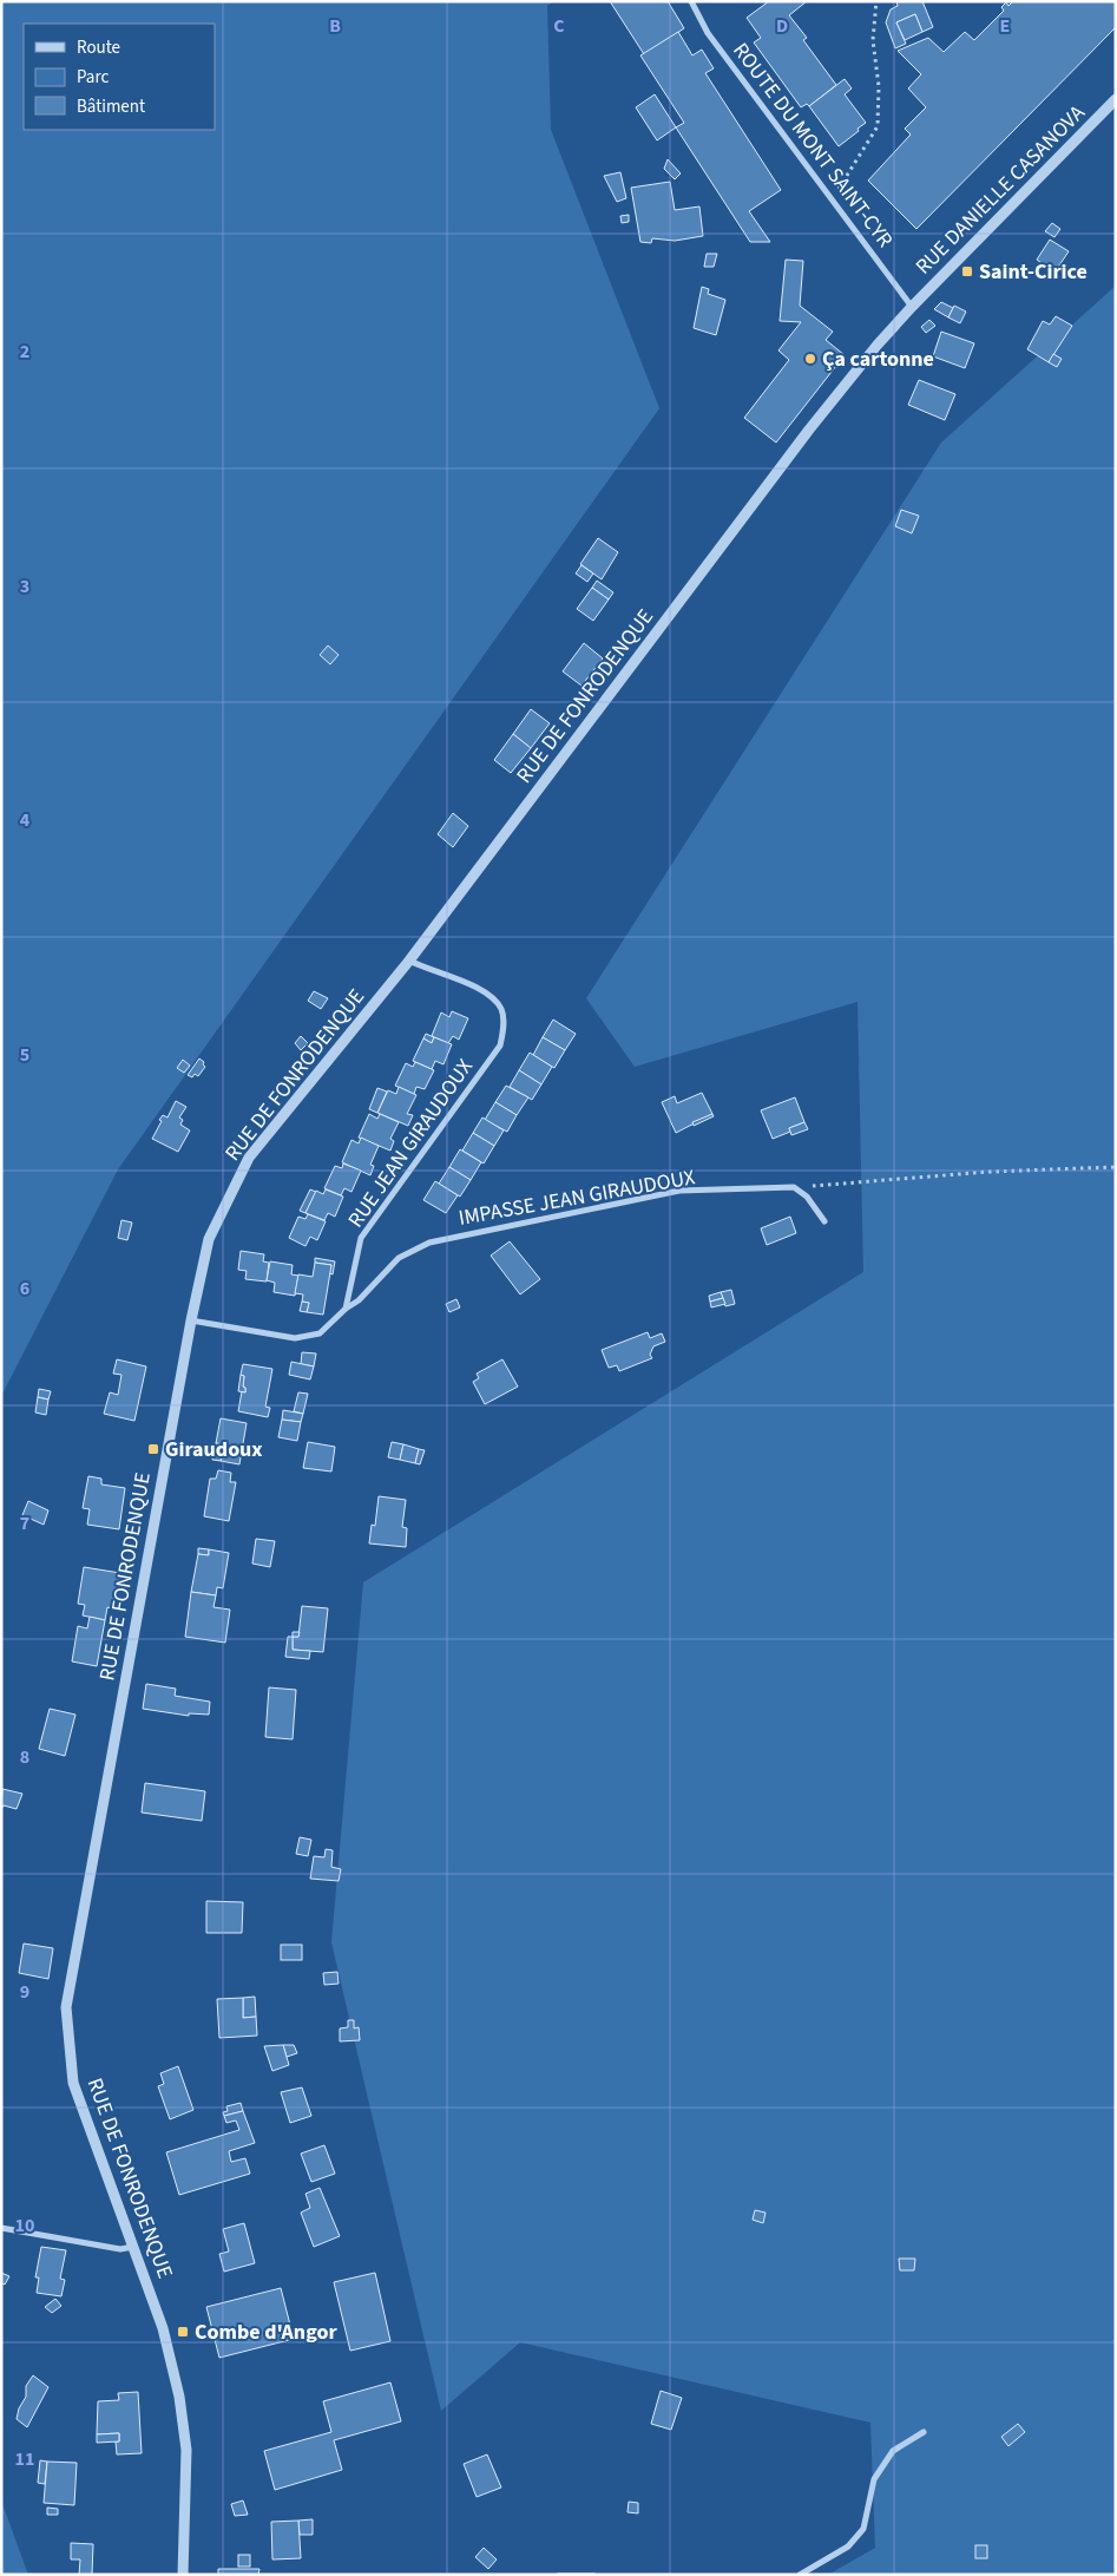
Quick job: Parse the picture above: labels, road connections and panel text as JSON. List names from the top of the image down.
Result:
{
  "streets": {
    "street": [
      "ROUTE DU MONT SAINT-CYR",
      "RUE DANIELLE CASANOVA",
      "RUE DE FONRODENQUE",
      "RUE JEAN GIRAUDOUX",
      "IMPASSE JEAN GIRAUDOUX"
    ]
  },
  "crossings": [
    ["ROUTE DU MONT SAINT-CYR", "RUE DANIELLE CASANOVA"],
    ["ROUTE DU MONT SAINT-CYR", "RUE DE FONRODENQUE"],
    ["RUE DANIELLE CASANOVA", "RUE DE FONRODENQUE"],
    ["RUE DE FONRODENQUE", "RUE JEAN GIRAUDOUX"],
    ["RUE JEAN GIRAUDOUX", "IMPASSE JEAN GIRAUDOUX"]
  ],
  "places": {
    "transit": ["Saint-Cirice", "Giraudoux", "Combe d'Angor"],
    "other": ["Ça cartonne"]
  },
  "legend": ["Route", "Parc", "Bâtiment"],
  "grid": {
    "columns": [
      "B",
      "C",
      "D",
      "E"
    ],
    "rows": [
      "2",
      "3",
      "4",
      "5",
      "6",
      "7",
      "8",
      "9",
      "10",
      "11"
    ]
  }
}
